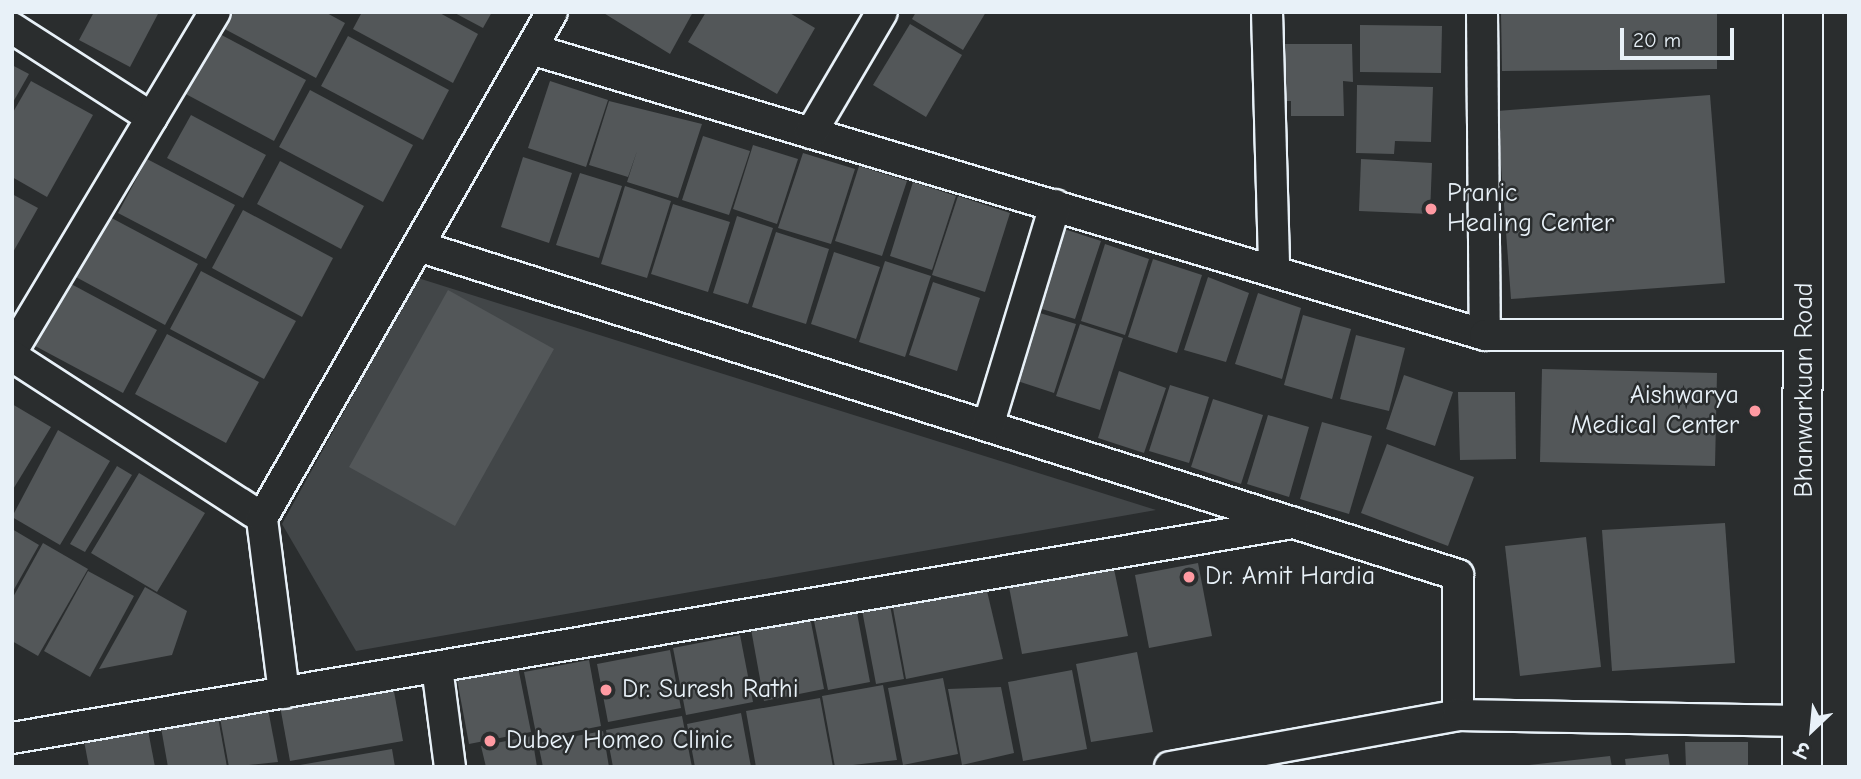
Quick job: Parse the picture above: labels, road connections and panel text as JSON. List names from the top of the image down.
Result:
{
  "streets": {
    "main road": ["Bhanwarkuan Road"]
  },
  "places": [
    "Pranic Healing Center",
    "Aishwarya Medical Center",
    "Dr. Amit Hardia",
    "Dr. Suresh Rathi",
    "Dubey Homeo Clinic"
  ],
  "scale_bar": "20 m",
  "north": "bottom left"
}
